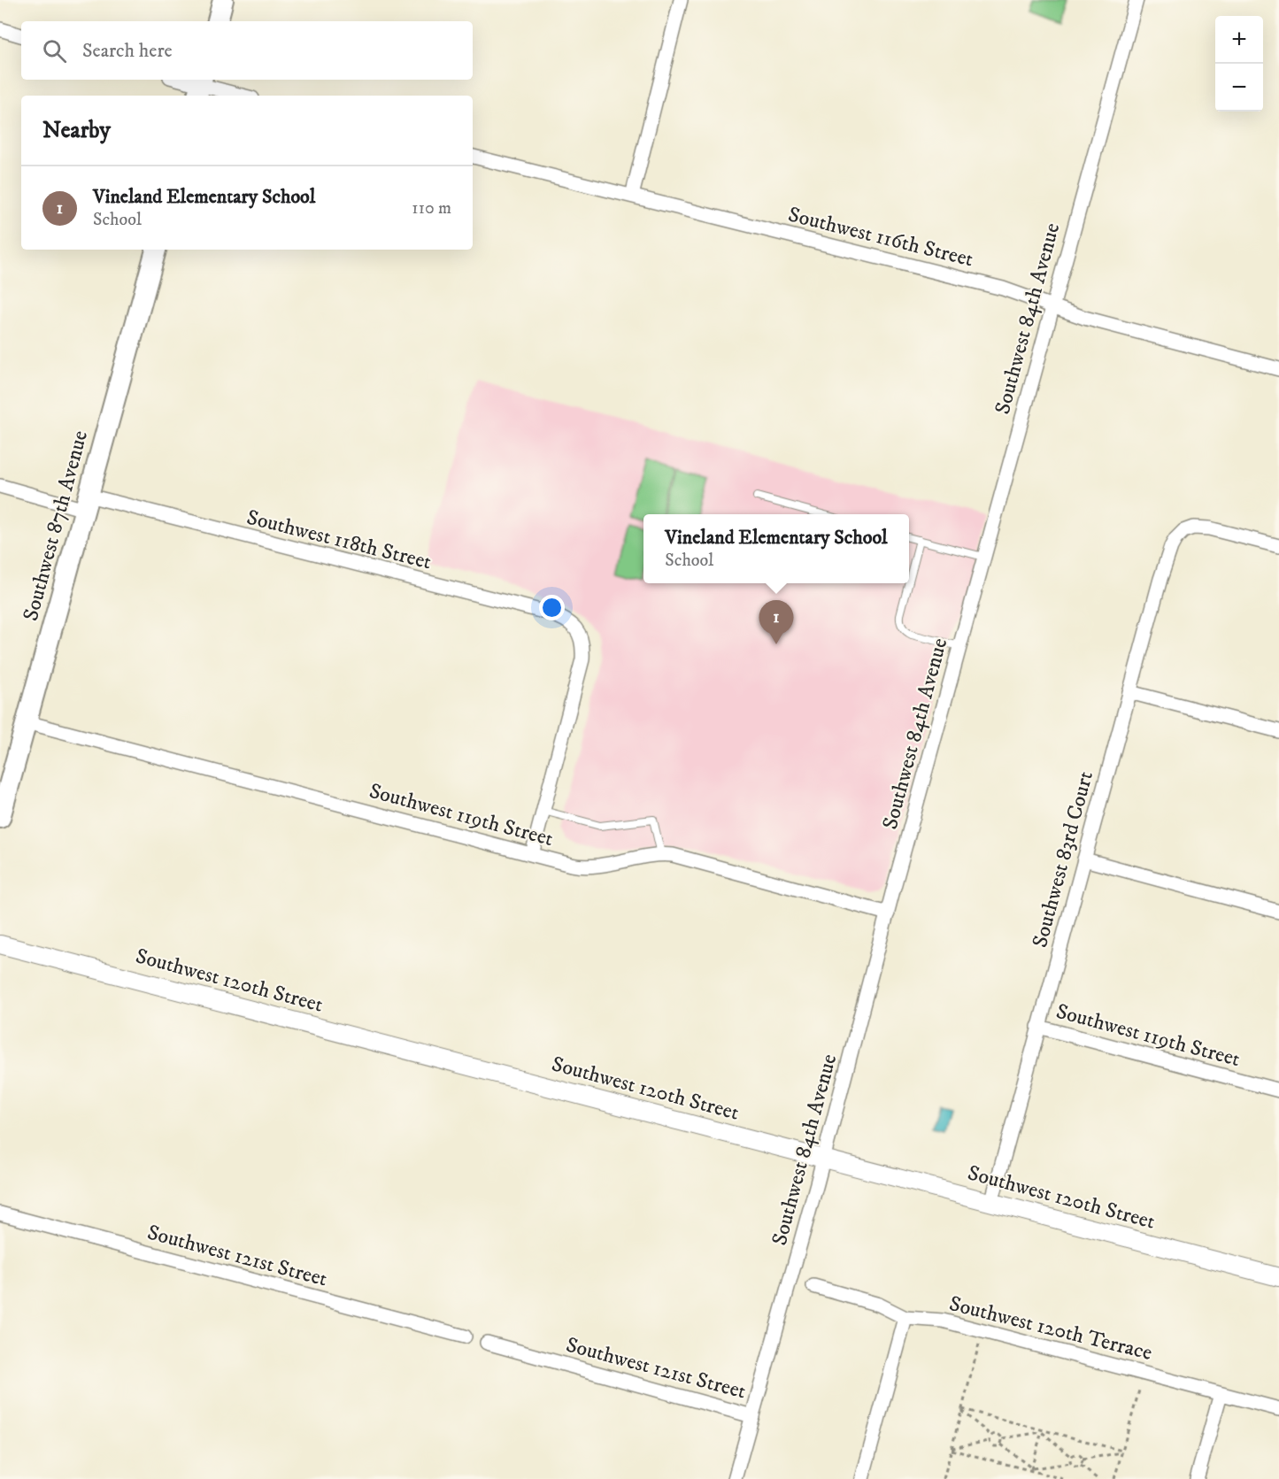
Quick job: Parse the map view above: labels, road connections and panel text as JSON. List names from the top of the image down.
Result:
{
  "streets": {
    "main road": ["Southwest 87th Avenue"],
    "street": [
      "Southwest 116th Street",
      "Southwest 84th Avenue",
      "Southwest 118th Street",
      "Southwest 119th Street",
      "Southwest 83rd Court",
      "Southwest 120th Street",
      "Southwest 121st Street",
      "Southwest 120th Terrace"
    ]
  },
  "crossings": [
    ["Southwest 116th Street", "Southwest 84th Avenue"],
    ["Southwest 84th Avenue", "Southwest 119th Street"],
    ["Southwest 84th Avenue", "Southwest 120th Street"],
    ["Southwest 84th Avenue", "Southwest 121st Street"],
    ["Southwest 87th Avenue", "Southwest 118th Street"],
    ["Southwest 87th Avenue", "Southwest 119th Street"],
    ["Southwest 119th Street", "Southwest 83rd Court"],
    ["Southwest 83rd Court", "Southwest 120th Street"]
  ],
  "page": {
    "map_buttons": ["+", "−"],
    "search": "Search here",
    "heading": "Nearby",
    "list": [
      {
        "mark": "1",
        "name": "Vineland Elementary School",
        "note": "School",
        "value": "110 m"
      }
    ],
    "popup": ["Vineland Elementary School", "School"],
    "pins": "1"
  }
}
